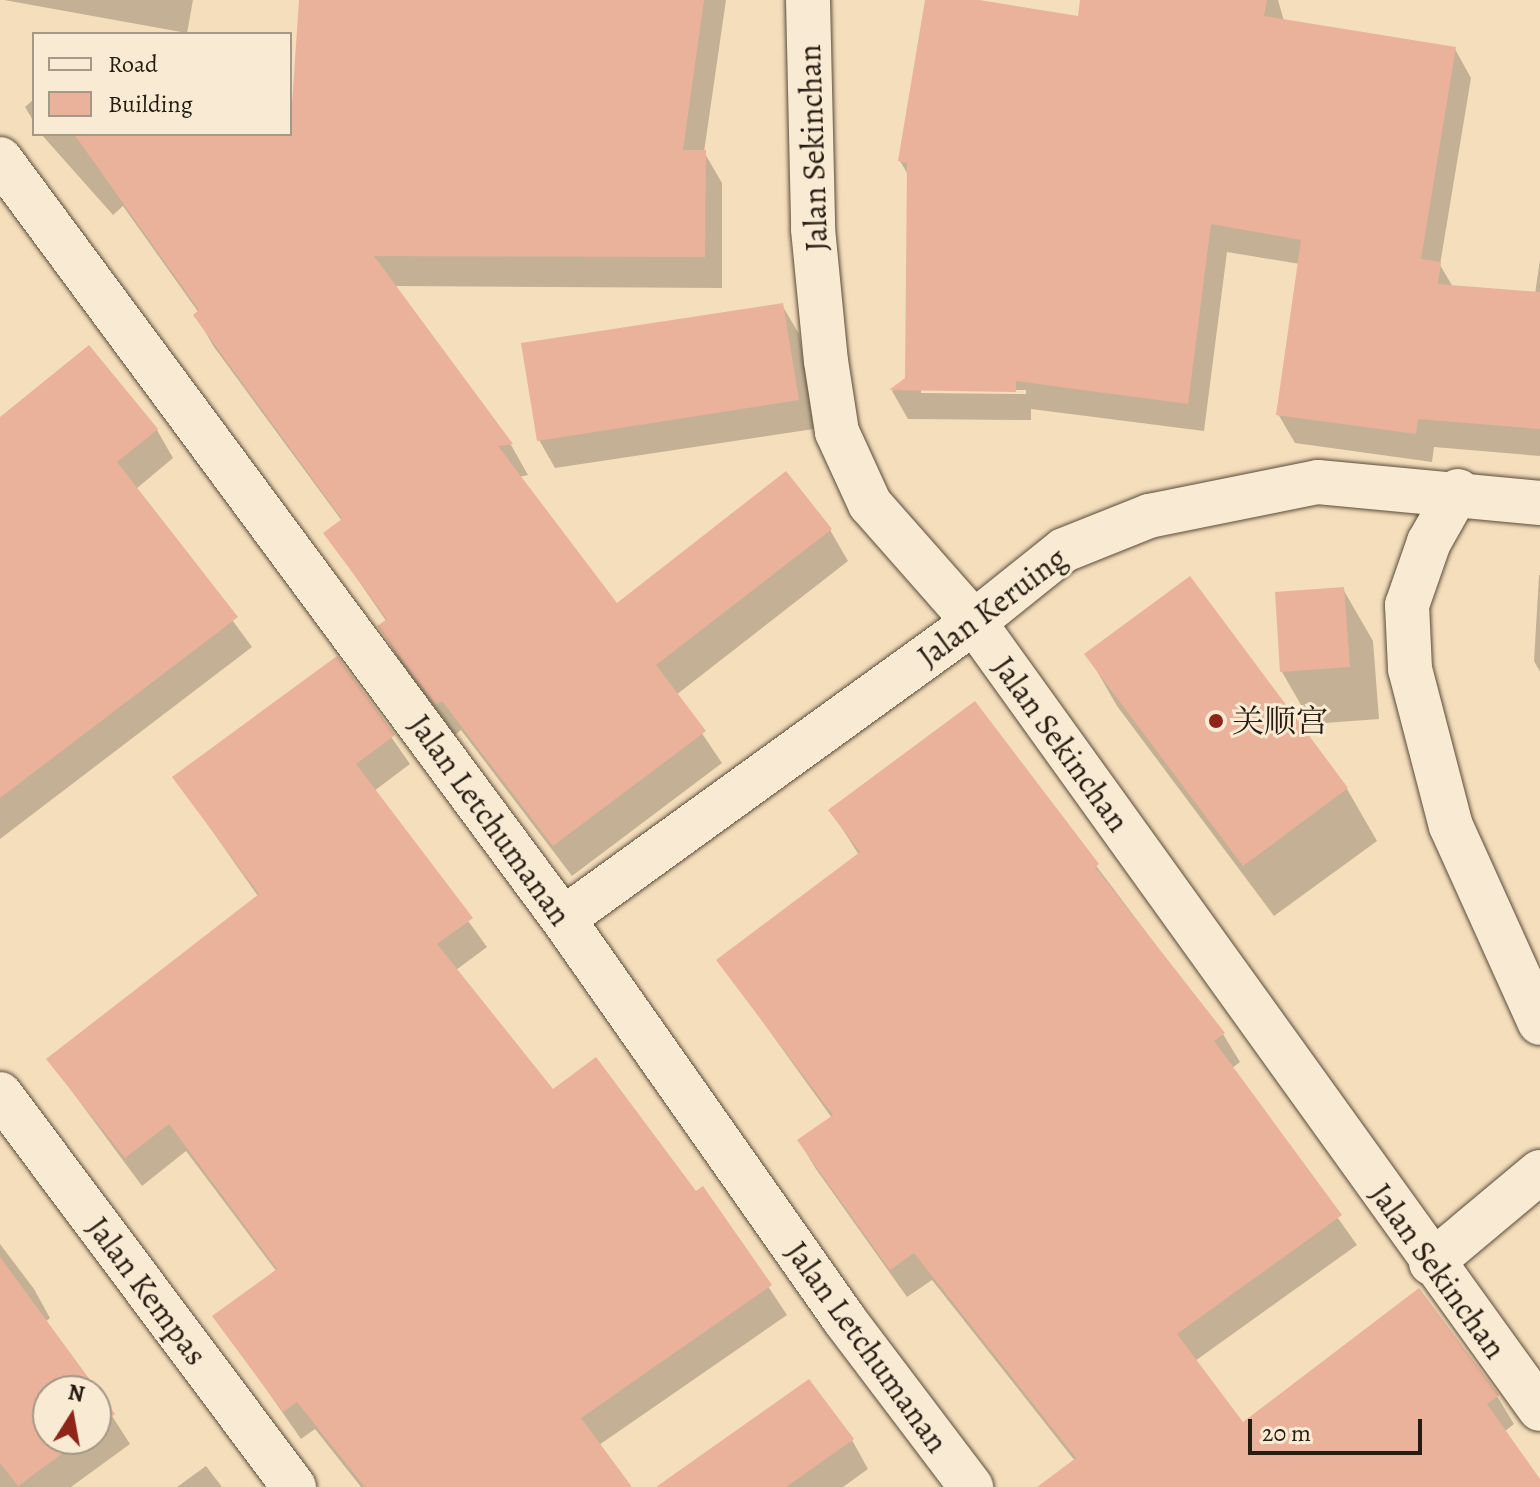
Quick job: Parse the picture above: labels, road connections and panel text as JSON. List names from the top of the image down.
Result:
{
  "streets": {
    "street": [
      "Jalan Sekinchan",
      "Jalan Keruing",
      "Jalan Letchumanan",
      "Jalan Kempas"
    ]
  },
  "crossings": [
    ["Jalan Sekinchan", "Jalan Keruing"],
    ["Jalan Keruing", "Jalan Letchumanan"]
  ],
  "places": ["关顺宫"],
  "legend": ["Road", "Building"],
  "scale_bar": "20 m",
  "north": "top"
}
